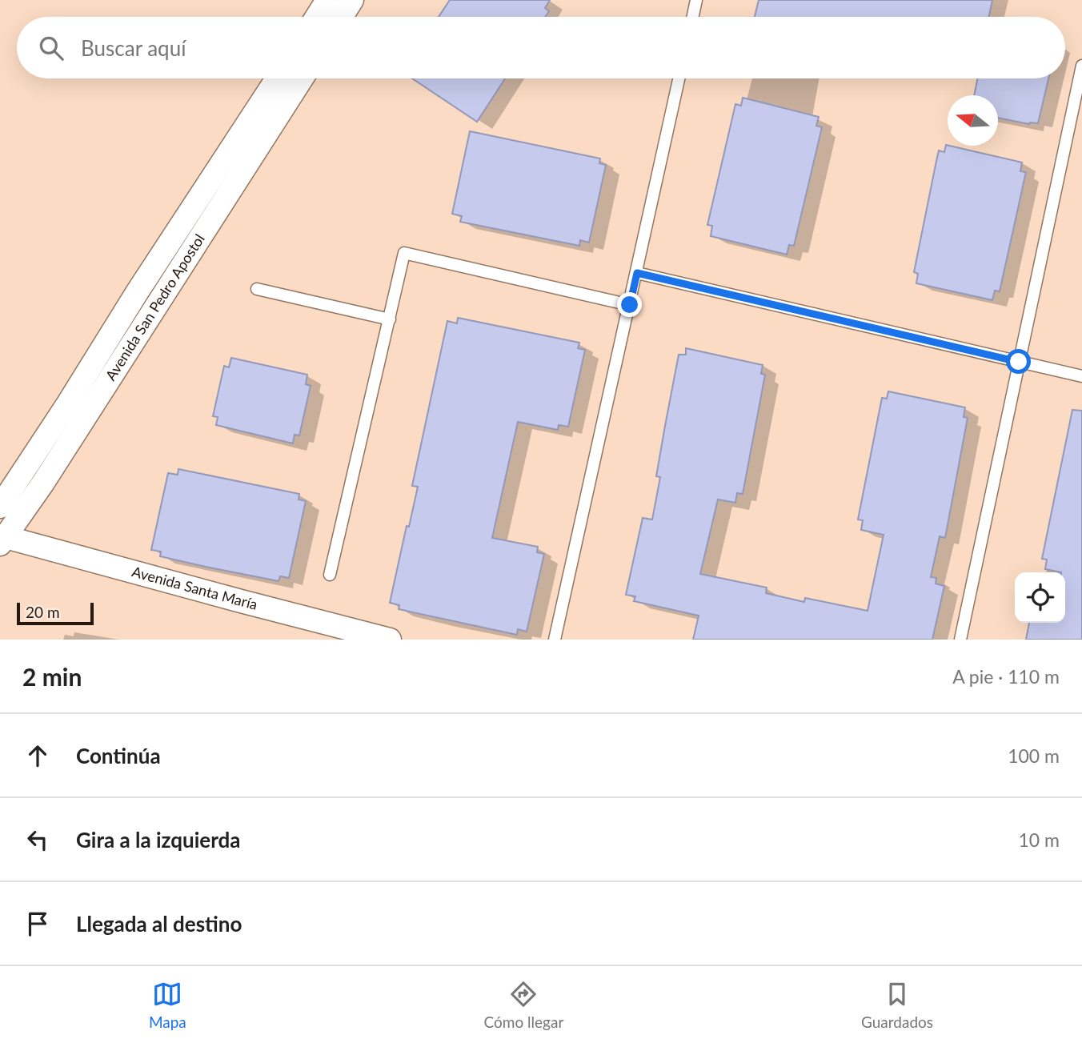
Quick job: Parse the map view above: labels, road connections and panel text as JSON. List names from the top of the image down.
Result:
{
  "streets": {
    "street": ["Avenida San Pedro Apostol", "Avenida Santa María"]
  },
  "crossings": [
    ["Avenida San Pedro Apostol", "Avenida Santa María"]
  ],
  "scale_bar": "20 m",
  "north": "left",
  "page": {
    "search": "Buscar aquí",
    "scale": "20 m",
    "heading": ["2 min", "A pie · 110 m"],
    "list": [
      ["Continúa", "100 m"],
      ["Gira a la izquierda", "10 m"],
      "Llegada al destino"
    ],
    "nav": ["Mapa", "Cómo llegar", "Guardados"]
  }
}
